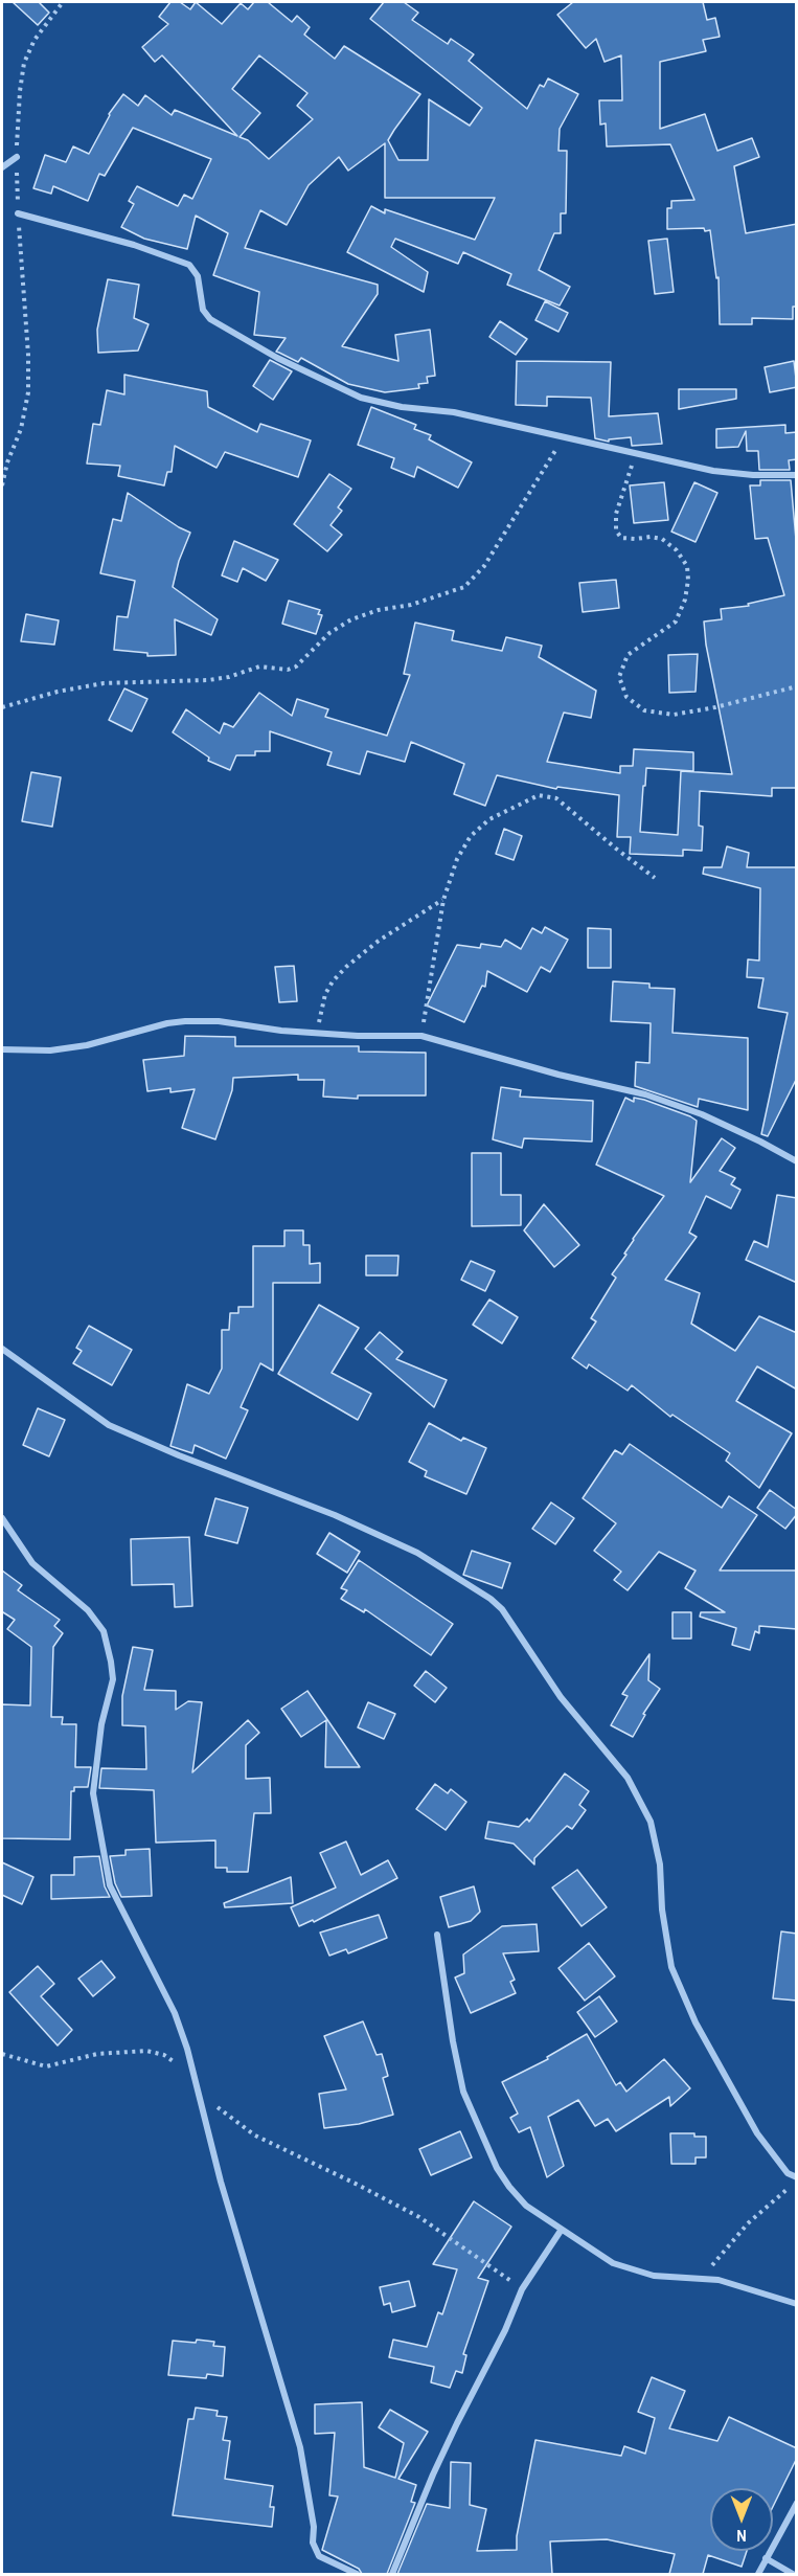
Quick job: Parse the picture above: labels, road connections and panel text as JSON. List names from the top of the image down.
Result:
{
  "north": "bottom"
}
